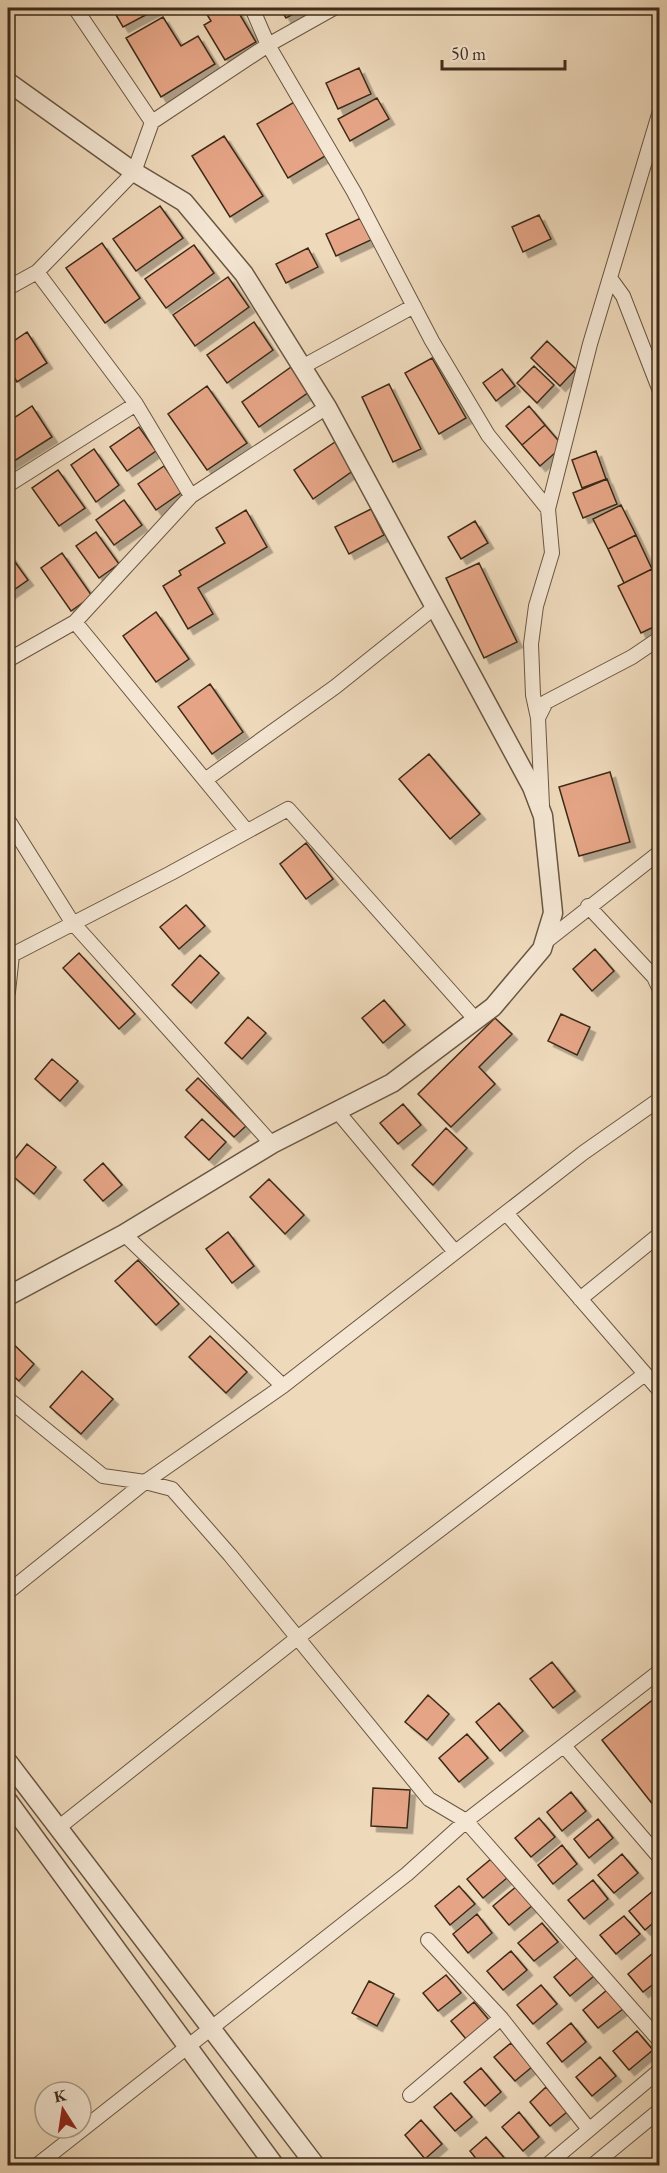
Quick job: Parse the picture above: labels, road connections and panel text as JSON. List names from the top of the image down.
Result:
{
  "scale_bar": "50 m",
  "north": "top"
}
